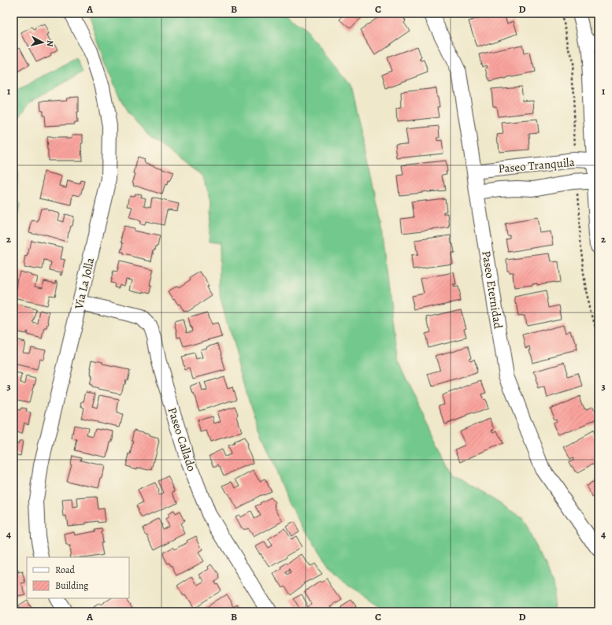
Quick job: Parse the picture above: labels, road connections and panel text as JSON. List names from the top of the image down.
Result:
{
  "streets": {
    "street": [
      "Paseo Tranquila",
      "Via La Jolla",
      "Paseo Eternidad",
      "Paseo Callado"
    ]
  },
  "crossings": [
    ["Paseo Tranquila", "Paseo Eternidad"],
    ["Via La Jolla", "Paseo Callado"]
  ],
  "legend": ["Road", "Building"],
  "north": "right",
  "grid": {
    "columns": [
      "A",
      "B",
      "C",
      "D"
    ],
    "rows": [
      "1",
      "2",
      "3",
      "4"
    ]
  }
}
